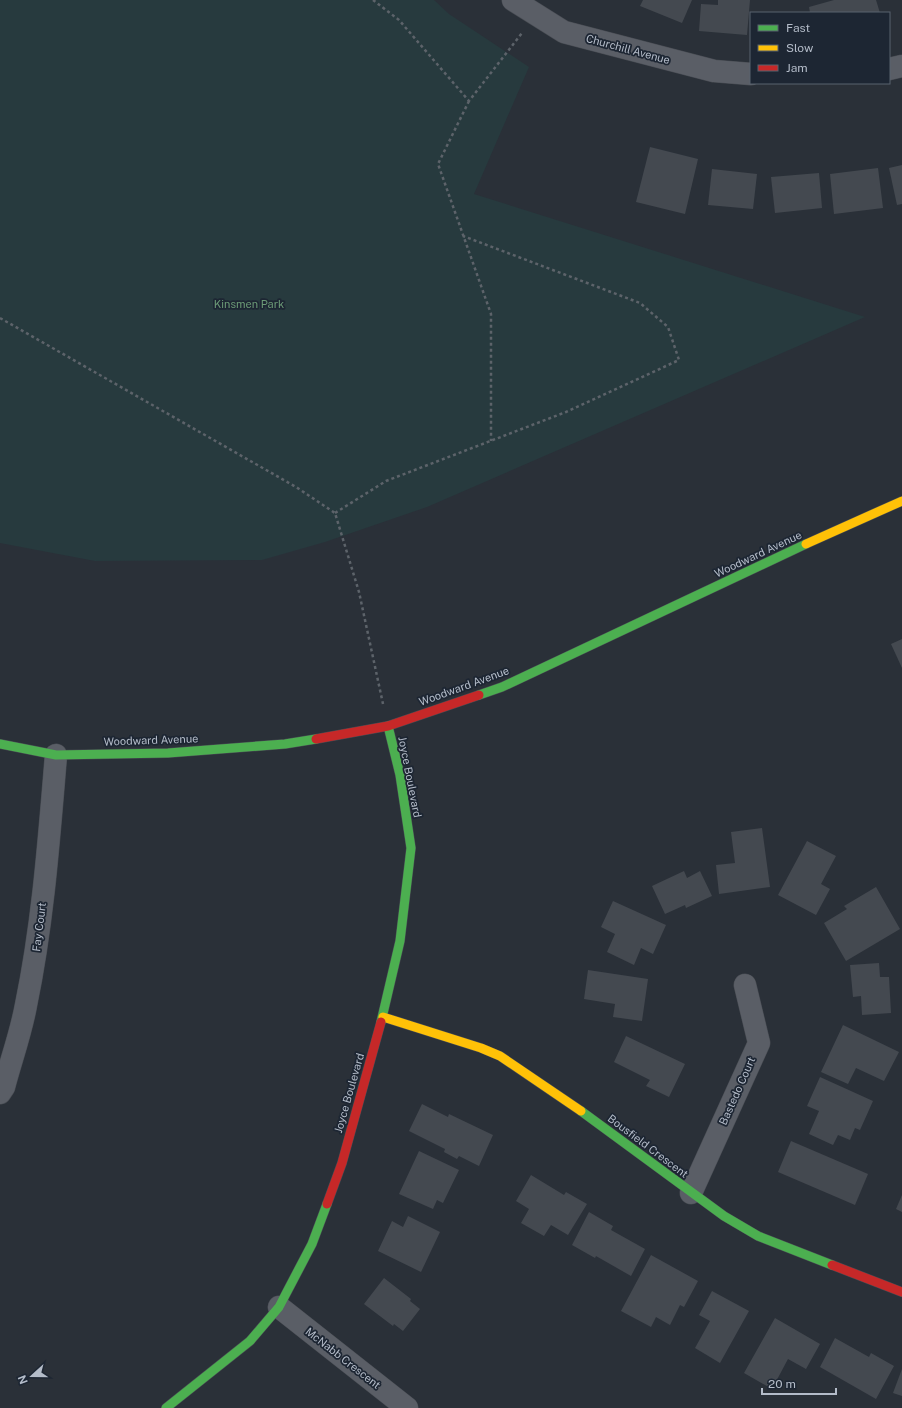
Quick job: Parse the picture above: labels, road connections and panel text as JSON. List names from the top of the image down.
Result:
{
  "streets": {
    "street": [
      "Churchill Avenue",
      "Woodward Avenue",
      "Joyce Boulevard",
      "Fay Court",
      "Bastedo Court",
      "Bousfield Crescent",
      "McNabb Crescent"
    ]
  },
  "crossings": [
    ["Woodward Avenue", "Joyce Boulevard"],
    ["Woodward Avenue", "Fay Court"],
    ["Joyce Boulevard", "Bousfield Crescent"],
    ["Joyce Boulevard", "McNabb Crescent"],
    ["Bastedo Court", "Bousfield Crescent"]
  ],
  "parks": ["Kinsmen Park"],
  "legend": ["Fast", "Slow", "Jam"],
  "scale_bar": "20 m",
  "north": "left"
}
